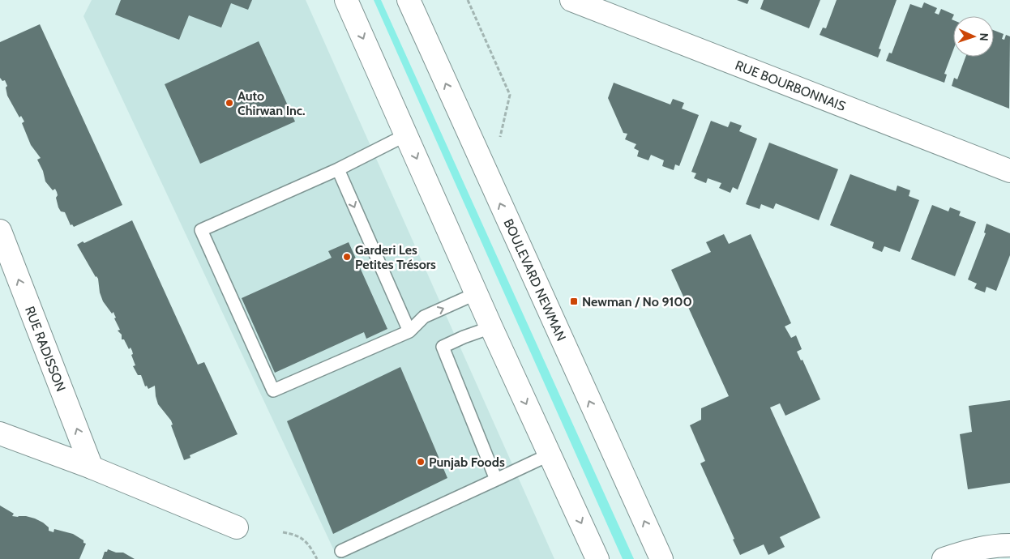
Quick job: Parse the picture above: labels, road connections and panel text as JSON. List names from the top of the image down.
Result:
{
  "streets": {
    "main road": ["RUE BOURBONNAIS", "BOULEVARD NEWMAN", "RUE RADISSON"]
  },
  "one_way": ["RUE RADISSON"],
  "places": {
    "other": ["Auto Chirwan Inc.", "Garderi Les Petites Trésors", "Punjab Foods"],
    "transit": ["Newman / No 9100"]
  },
  "north": "right"
}
